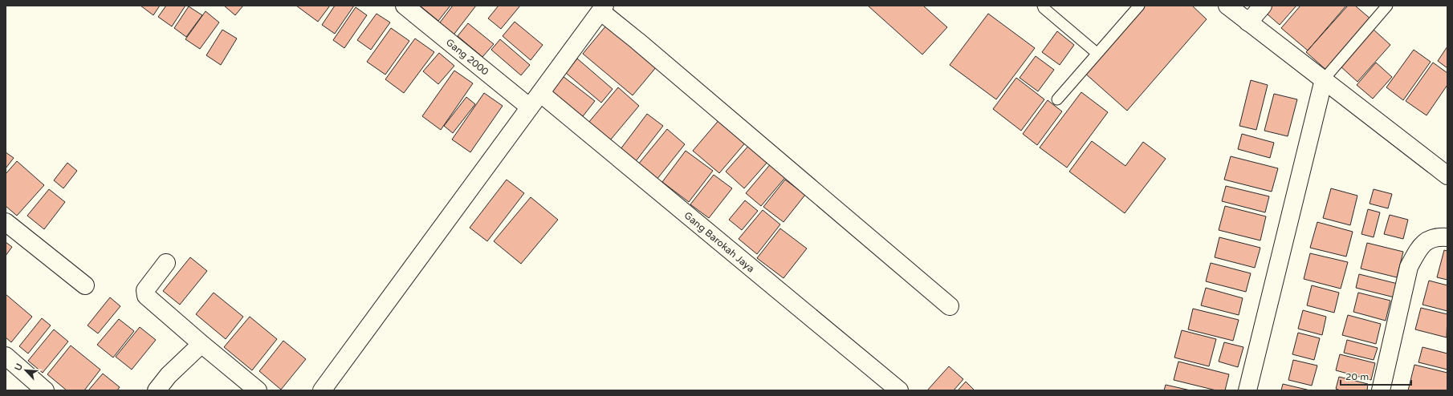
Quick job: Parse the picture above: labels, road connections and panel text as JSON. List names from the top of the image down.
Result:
{
  "streets": {
    "street": ["Gang 2000", "Gang Barokah Jaya"]
  },
  "scale_bar": "20 m",
  "north": "top left"
}
